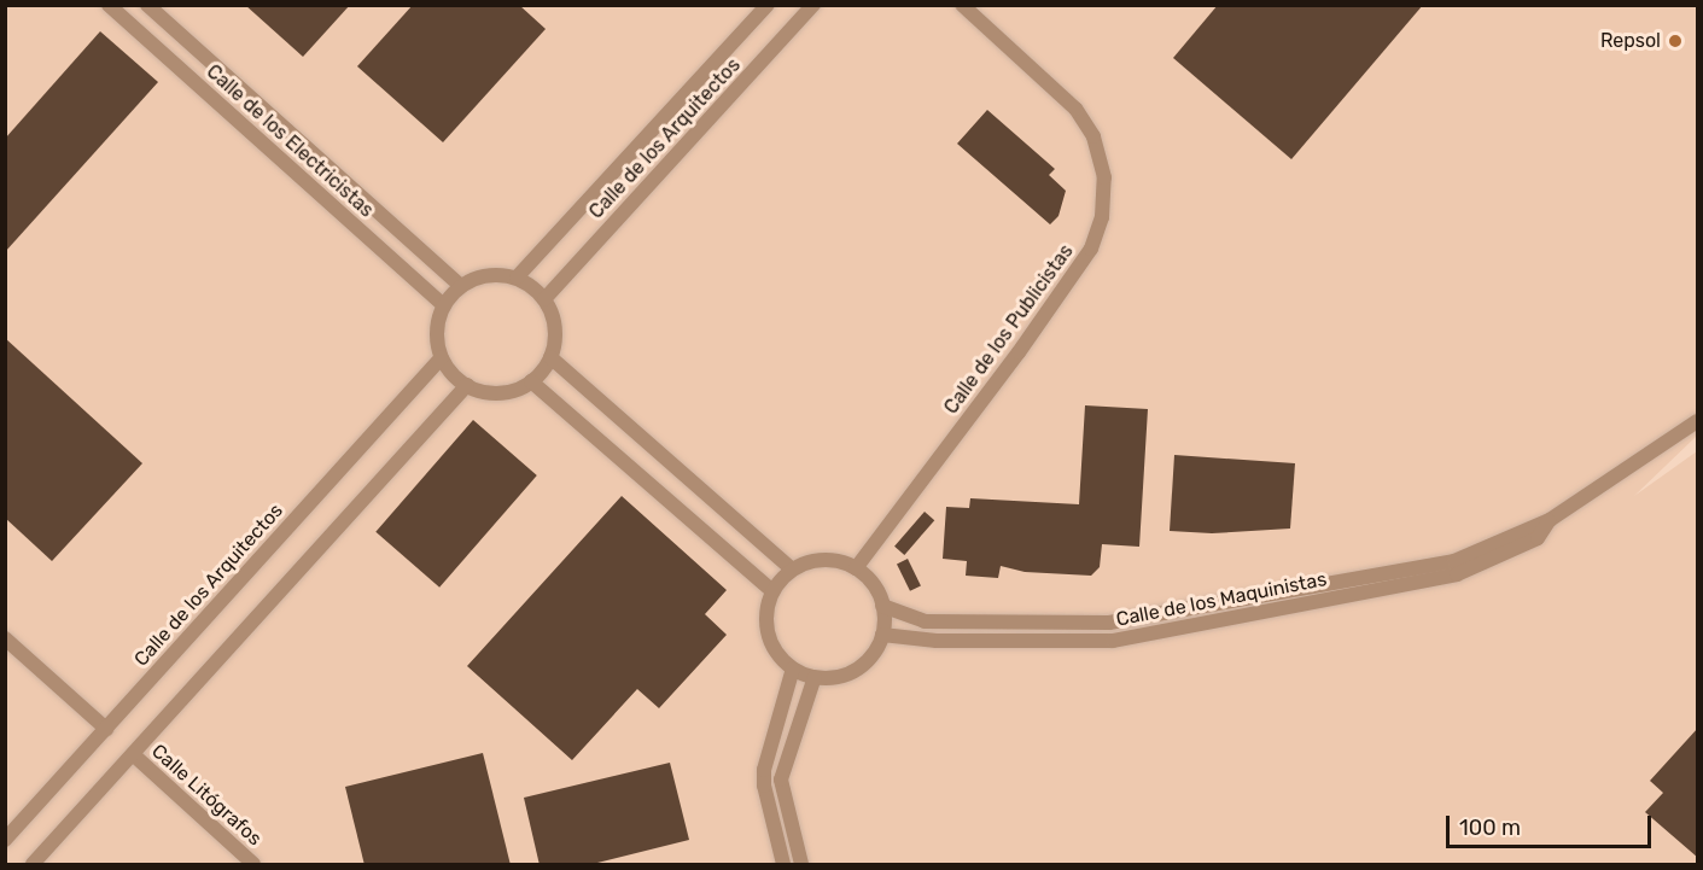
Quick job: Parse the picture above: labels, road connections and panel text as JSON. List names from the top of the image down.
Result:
{
  "streets": {
    "street": [
      "Calle de los Arquitectos",
      "Calle de los Electricistas",
      "Calle de los Publicistas",
      "Calle de los Maquinistas",
      "Calle Litógrafos"
    ]
  },
  "crossings": [
    ["Calle de los Arquitectos", "Calle de los Electricistas"],
    ["Calle de los Publicistas", "Calle de los Maquinistas"]
  ],
  "places": ["Repsol"],
  "scale_bar": "100 m"
}
